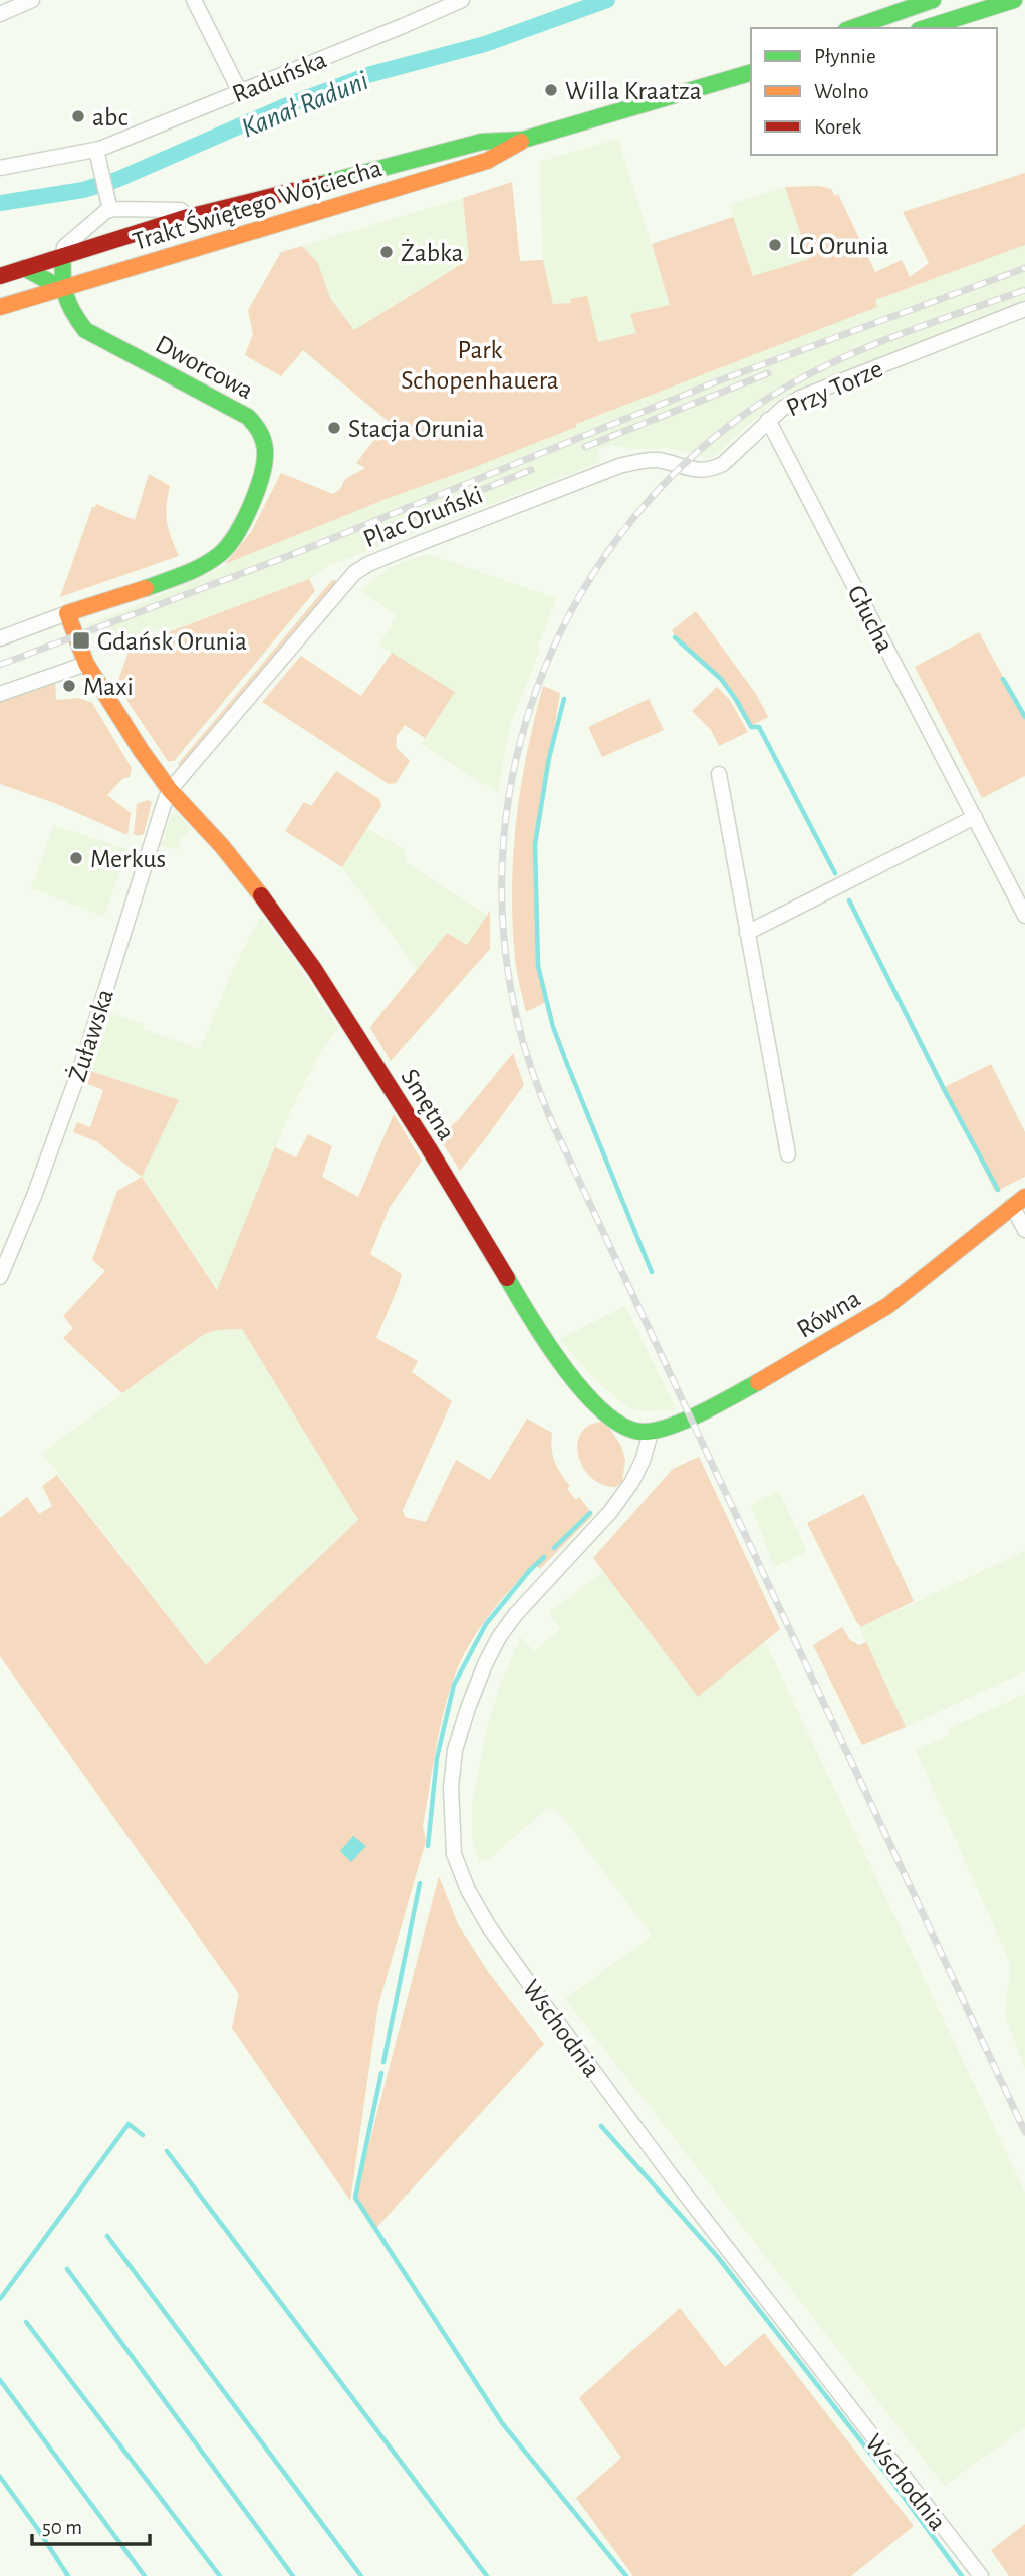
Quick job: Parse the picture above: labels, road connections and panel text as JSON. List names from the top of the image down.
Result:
{
  "streets": {
    "street": [
      "Raduńska",
      "Trakt Świętego Wojciecha",
      "Dworcowa",
      "Przy Torze",
      "Plac Oruński",
      "Głucha",
      "Żuławska",
      "Smętna",
      "Równa",
      "Wschodnia"
    ]
  },
  "crossings": [
    ["Trakt Świętego Wojciecha", "Dworcowa"],
    ["Przy Torze", "Plac Oruński"],
    ["Przy Torze", "Głucha"],
    ["Plac Oruński", "Żuławska"],
    ["Plac Oruński", "Smętna"],
    ["Żuławska", "Smętna"],
    ["Smętna", "Równa"],
    ["Smętna", "Wschodnia"],
    ["Równa", "Wschodnia"]
  ],
  "water": ["Kanał Raduni"],
  "parks": ["Park Schopenhauera"],
  "places": {
    "other": [
      "Willa Kraatza",
      "abc",
      "LG Orunia",
      "Żabka",
      "Stacja Orunia",
      "Maxi",
      "Merkus"
    ],
    "transit": ["Gdańsk Orunia"]
  },
  "legend": ["Płynnie", "Wolno", "Korek"],
  "scale_bar": "50 m"
}
